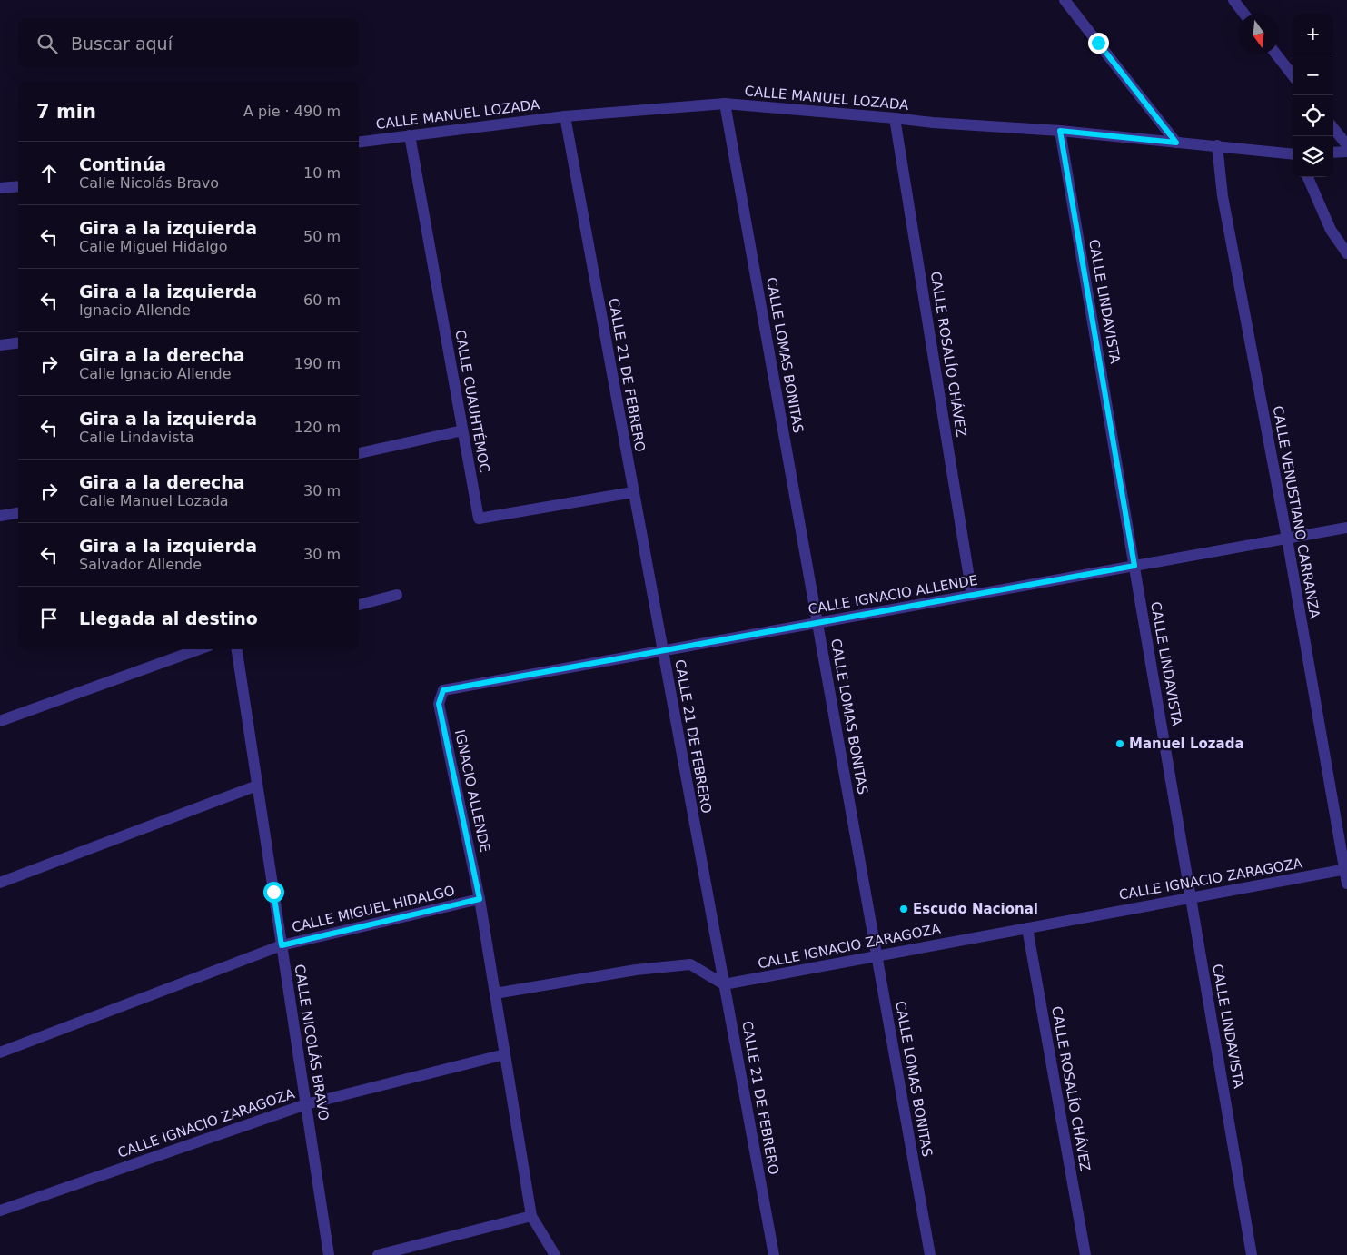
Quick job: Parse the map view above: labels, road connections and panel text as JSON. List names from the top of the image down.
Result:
{
  "streets": {
    "street": [
      "CALLE MANUEL LOZADA",
      "CALLE LINDAVISTA",
      "CALLE ROSALÍO CHÁVEZ",
      "CALLE LOMAS BONITAS",
      "CALLE 21 DE FEBRERO",
      "CALLE CUAUHTÉMOC",
      "CALLE VENUSTIANO CARRANZA",
      "CALLE IGNACIO ALLENDE",
      "IGNACIO ALLENDE",
      "CALLE IGNACIO ZARAGOZA",
      "CALLE MIGUEL HIDALGO",
      "CALLE NICOLÁS BRAVO"
    ]
  },
  "crossings": [
    ["CALLE MANUEL LOZADA", "CALLE LINDAVISTA"],
    ["CALLE MANUEL LOZADA", "CALLE ROSALÍO CHÁVEZ"],
    ["CALLE MANUEL LOZADA", "CALLE LOMAS BONITAS"],
    ["CALLE MANUEL LOZADA", "CALLE 21 DE FEBRERO"],
    ["CALLE MANUEL LOZADA", "CALLE CUAUHTÉMOC"],
    ["CALLE MANUEL LOZADA", "CALLE VENUSTIANO CARRANZA"],
    ["CALLE LINDAVISTA", "CALLE IGNACIO ALLENDE"],
    ["CALLE LINDAVISTA", "CALLE IGNACIO ZARAGOZA"],
    ["CALLE ROSALÍO CHÁVEZ", "CALLE IGNACIO ALLENDE"],
    ["CALLE ROSALÍO CHÁVEZ", "CALLE IGNACIO ZARAGOZA"],
    ["CALLE LOMAS BONITAS", "CALLE IGNACIO ALLENDE"],
    ["CALLE LOMAS BONITAS", "CALLE IGNACIO ZARAGOZA"],
    ["CALLE 21 DE FEBRERO", "CALLE CUAUHTÉMOC"],
    ["CALLE 21 DE FEBRERO", "CALLE IGNACIO ALLENDE"],
    ["CALLE 21 DE FEBRERO", "CALLE IGNACIO ZARAGOZA"],
    ["CALLE VENUSTIANO CARRANZA", "CALLE IGNACIO ALLENDE"],
    ["CALLE VENUSTIANO CARRANZA", "CALLE IGNACIO ZARAGOZA"],
    ["CALLE IGNACIO ALLENDE", "IGNACIO ALLENDE"],
    ["IGNACIO ALLENDE", "CALLE MIGUEL HIDALGO"],
    ["CALLE IGNACIO ZARAGOZA", "CALLE NICOLÁS BRAVO"],
    ["CALLE MIGUEL HIDALGO", "CALLE NICOLÁS BRAVO"]
  ],
  "places": ["Manuel Lozada", "Escudo Nacional"],
  "north": "bottom",
  "page": {
    "map_buttons": ["+", "−"],
    "search": "Buscar aquí",
    "heading": ["7 min", "A pie · 490 m"],
    "list": [
      ["Continúa", "Calle Nicolás Bravo", "10 m"],
      ["Gira a la izquierda", "Calle Miguel Hidalgo", "50 m"],
      ["Gira a la izquierda", "Ignacio Allende", "60 m"],
      ["Gira a la derecha", "Calle Ignacio Allende", "190 m"],
      ["Gira a la izquierda", "Calle Lindavista", "120 m"],
      ["Gira a la derecha", "Calle Manuel Lozada", "30 m"],
      ["Gira a la izquierda", "Salvador Allende", "30 m"],
      "Llegada al destino"
    ]
  }
}
